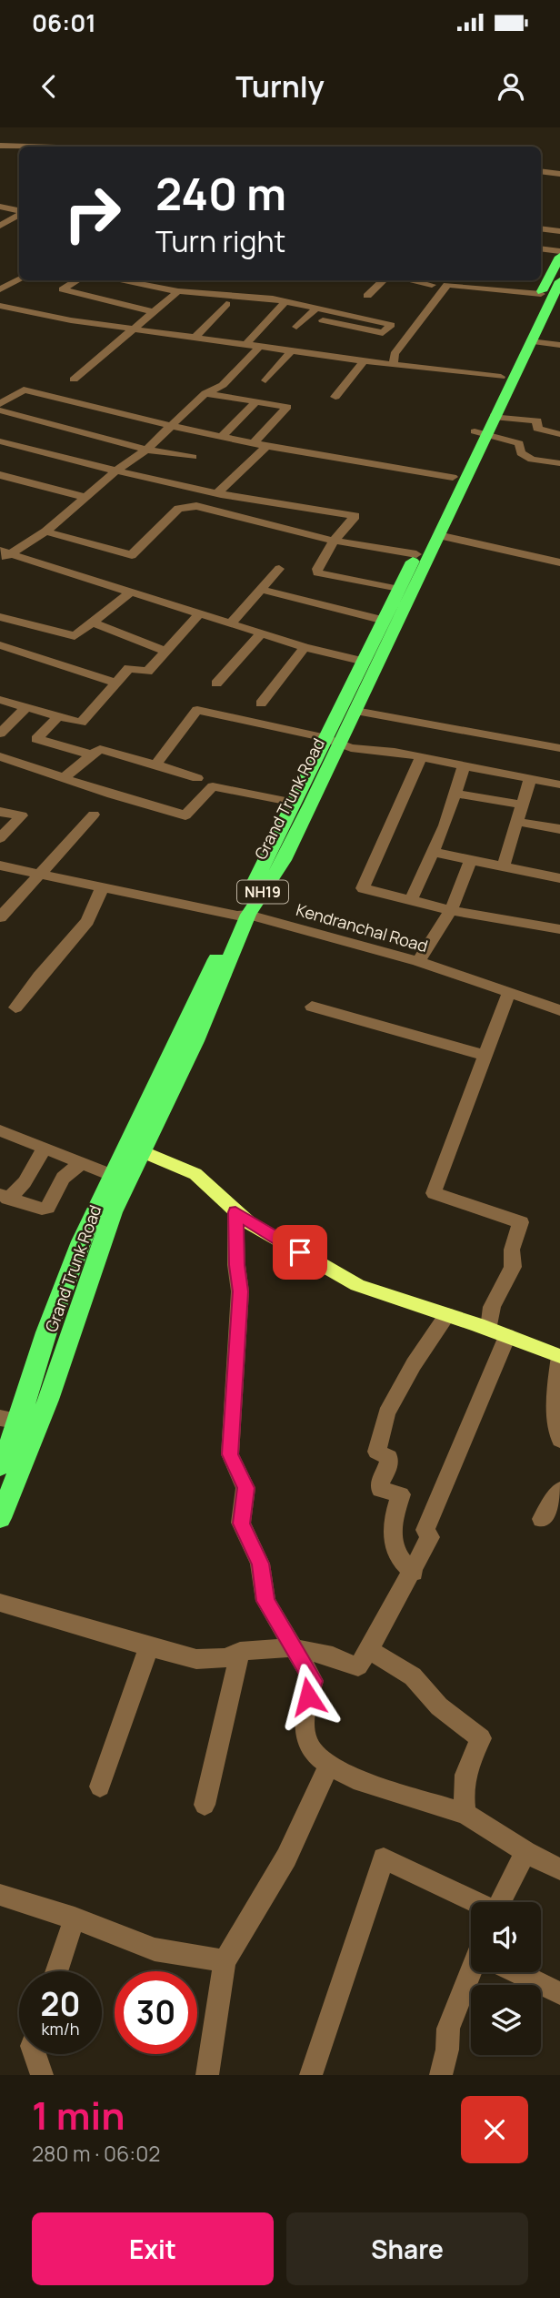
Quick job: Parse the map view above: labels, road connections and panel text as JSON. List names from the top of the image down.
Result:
{
  "streets": {
    "highway": ["Grand Trunk Road", "NH19"],
    "street": ["Kendranchal Road"]
  },
  "crossings": [
    ["Grand Trunk Road", "Kendranchal Road"]
  ],
  "page": {
    "status": "06:01",
    "header": "Turnly",
    "turn": ["240 m", "Turn right"],
    "speed": "20 km/h",
    "limit": "30",
    "heading": ["1 min", "280 m · 06:02"],
    "buttons": ["Exit", "Share"]
  }
}
